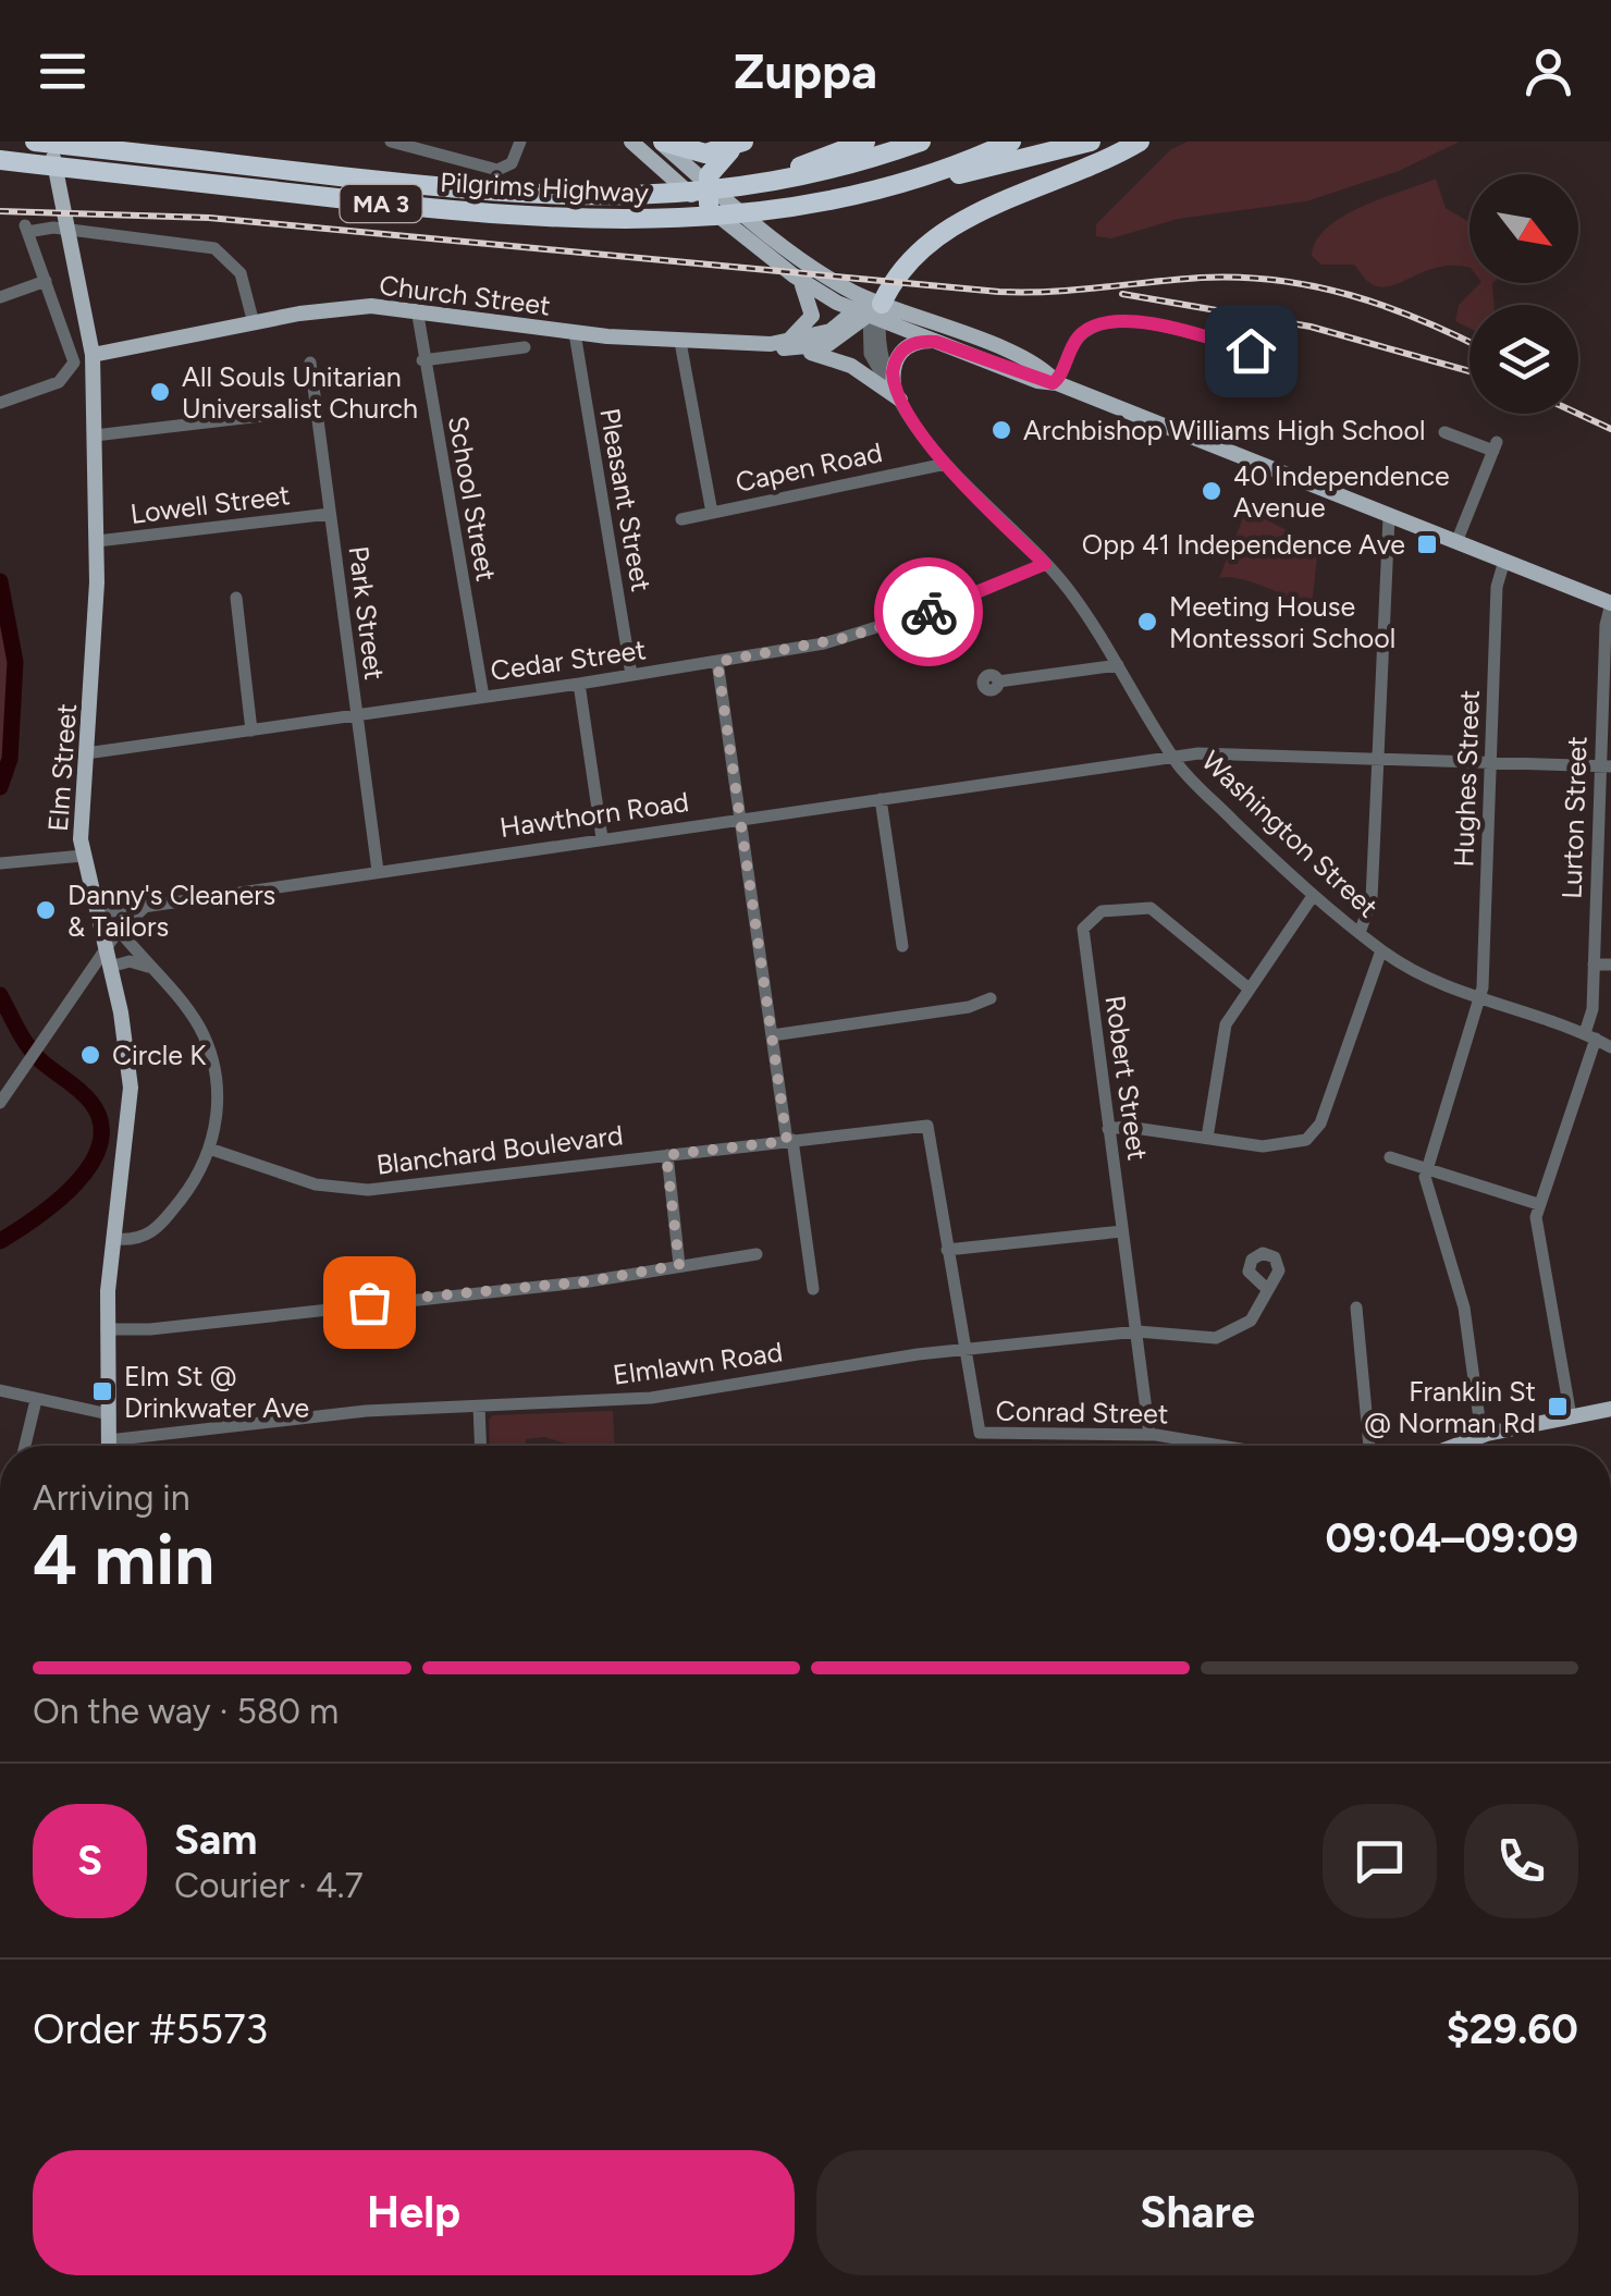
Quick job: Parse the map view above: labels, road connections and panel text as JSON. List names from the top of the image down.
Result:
{
  "streets": {
    "highway": ["Pilgrims Highway", "MA 3"],
    "main road": ["Church Street", "Elm Street"],
    "street": [
      "Capen Road",
      "School Street",
      "Pleasant Street",
      "Lowell Street",
      "Park Street",
      "Cedar Street",
      "Hughes Street",
      "Hawthorn Road",
      "Lurton Street",
      "Washington Street",
      "Robert Street",
      "Blanchard Boulevard",
      "Elmlawn Road",
      "Conrad Street"
    ]
  },
  "crossings": [
    ["Church Street", "School Street"],
    ["Church Street", "Pleasant Street"],
    ["Church Street", "Elm Street"],
    ["Church Street", "Washington Street"],
    ["Capen Road", "Washington Street"],
    ["School Street", "Cedar Street"],
    ["Pleasant Street", "Cedar Street"],
    ["Lowell Street", "Park Street"],
    ["Lowell Street", "Elm Street"],
    ["Park Street", "Cedar Street"],
    ["Park Street", "Hawthorn Road"],
    ["Cedar Street", "Elm Street"],
    ["Cedar Street", "Washington Street"],
    ["Elm Street", "Hawthorn Road"],
    ["Elm Street", "Elmlawn Road"],
    ["Hughes Street", "Hawthorn Road"],
    ["Hughes Street", "Washington Street"],
    ["Hawthorn Road", "Lurton Street"],
    ["Hawthorn Road", "Washington Street"],
    ["Lurton Street", "Washington Street"],
    ["Robert Street", "Elmlawn Road"],
    ["Robert Street", "Conrad Street"],
    ["Blanchard Boulevard", "Conrad Street"],
    ["Elmlawn Road", "Conrad Street"]
  ],
  "places": {
    "other": [
      "All Souls Unitarian Universalist Church",
      "Archbishop Williams High School",
      "40 Independence Avenue",
      "Meeting House Montessori School",
      "Danny's Cleaners & Tailors",
      "Circle K"
    ],
    "transit": ["Opp 41 Independence Ave", "Elm St @ Drinkwater Ave", "Franklin St @ Norman Rd"]
  },
  "north": "bottom right",
  "page": {
    "header": "Zuppa",
    "heading": ["4 min", "Arriving in", "09:04–09:09"],
    "panel": [
      "Sam",
      "Courier · 4.7",
      "Order #5573",
      "$29.60"
    ],
    "bar": "On the way · 580 m",
    "round": "S",
    "buttons": ["Help", "Share"]
  }
}
